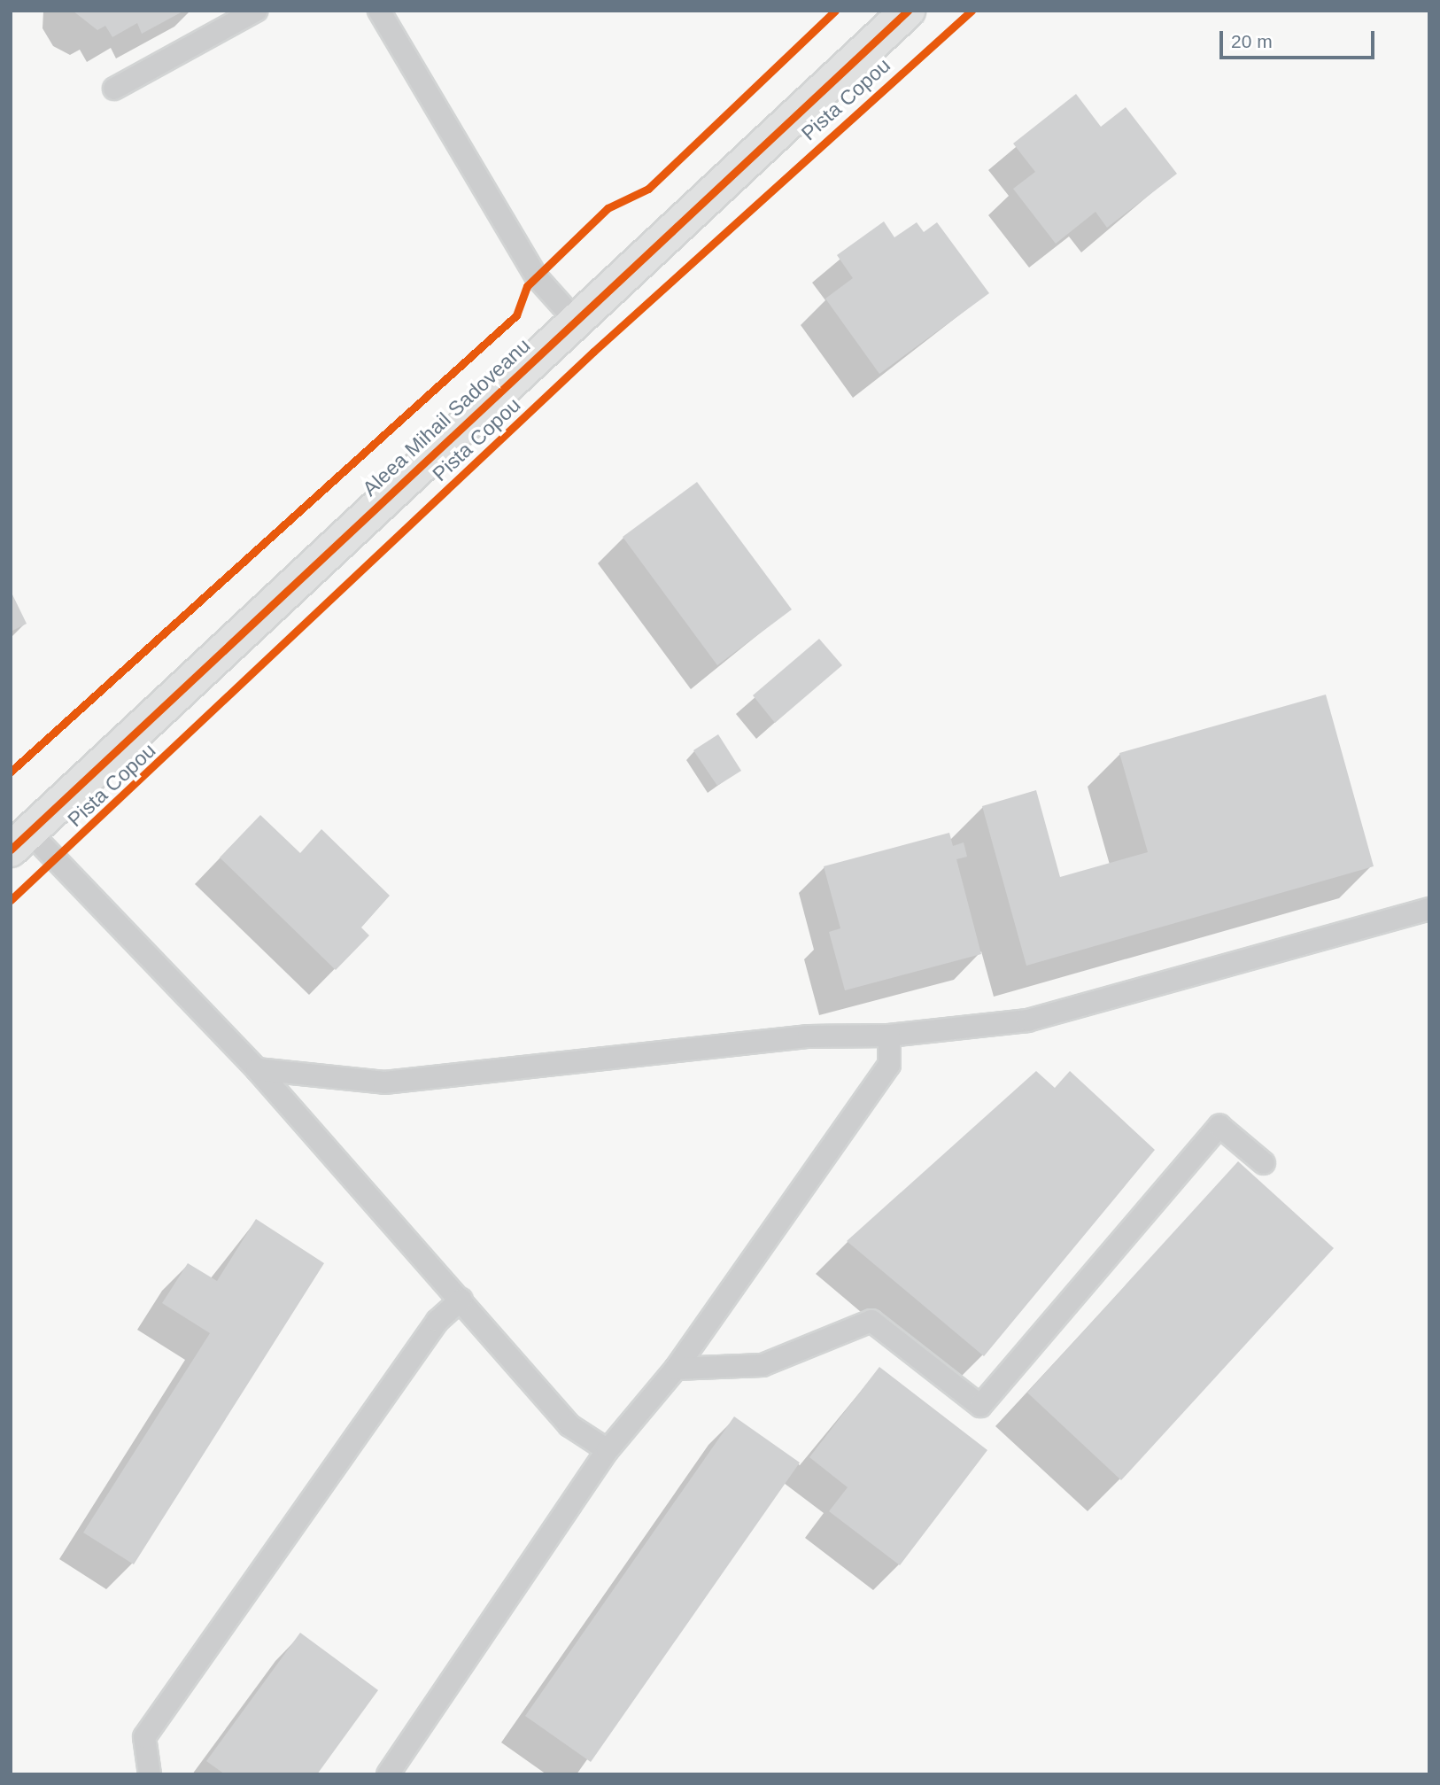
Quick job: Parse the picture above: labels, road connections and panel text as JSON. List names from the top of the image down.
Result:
{
  "streets": {
    "main road": ["Aleea Mihail Sadoveanu"],
    "cycle path": ["Pista Copou"]
  },
  "scale_bar": "20 m"
}
